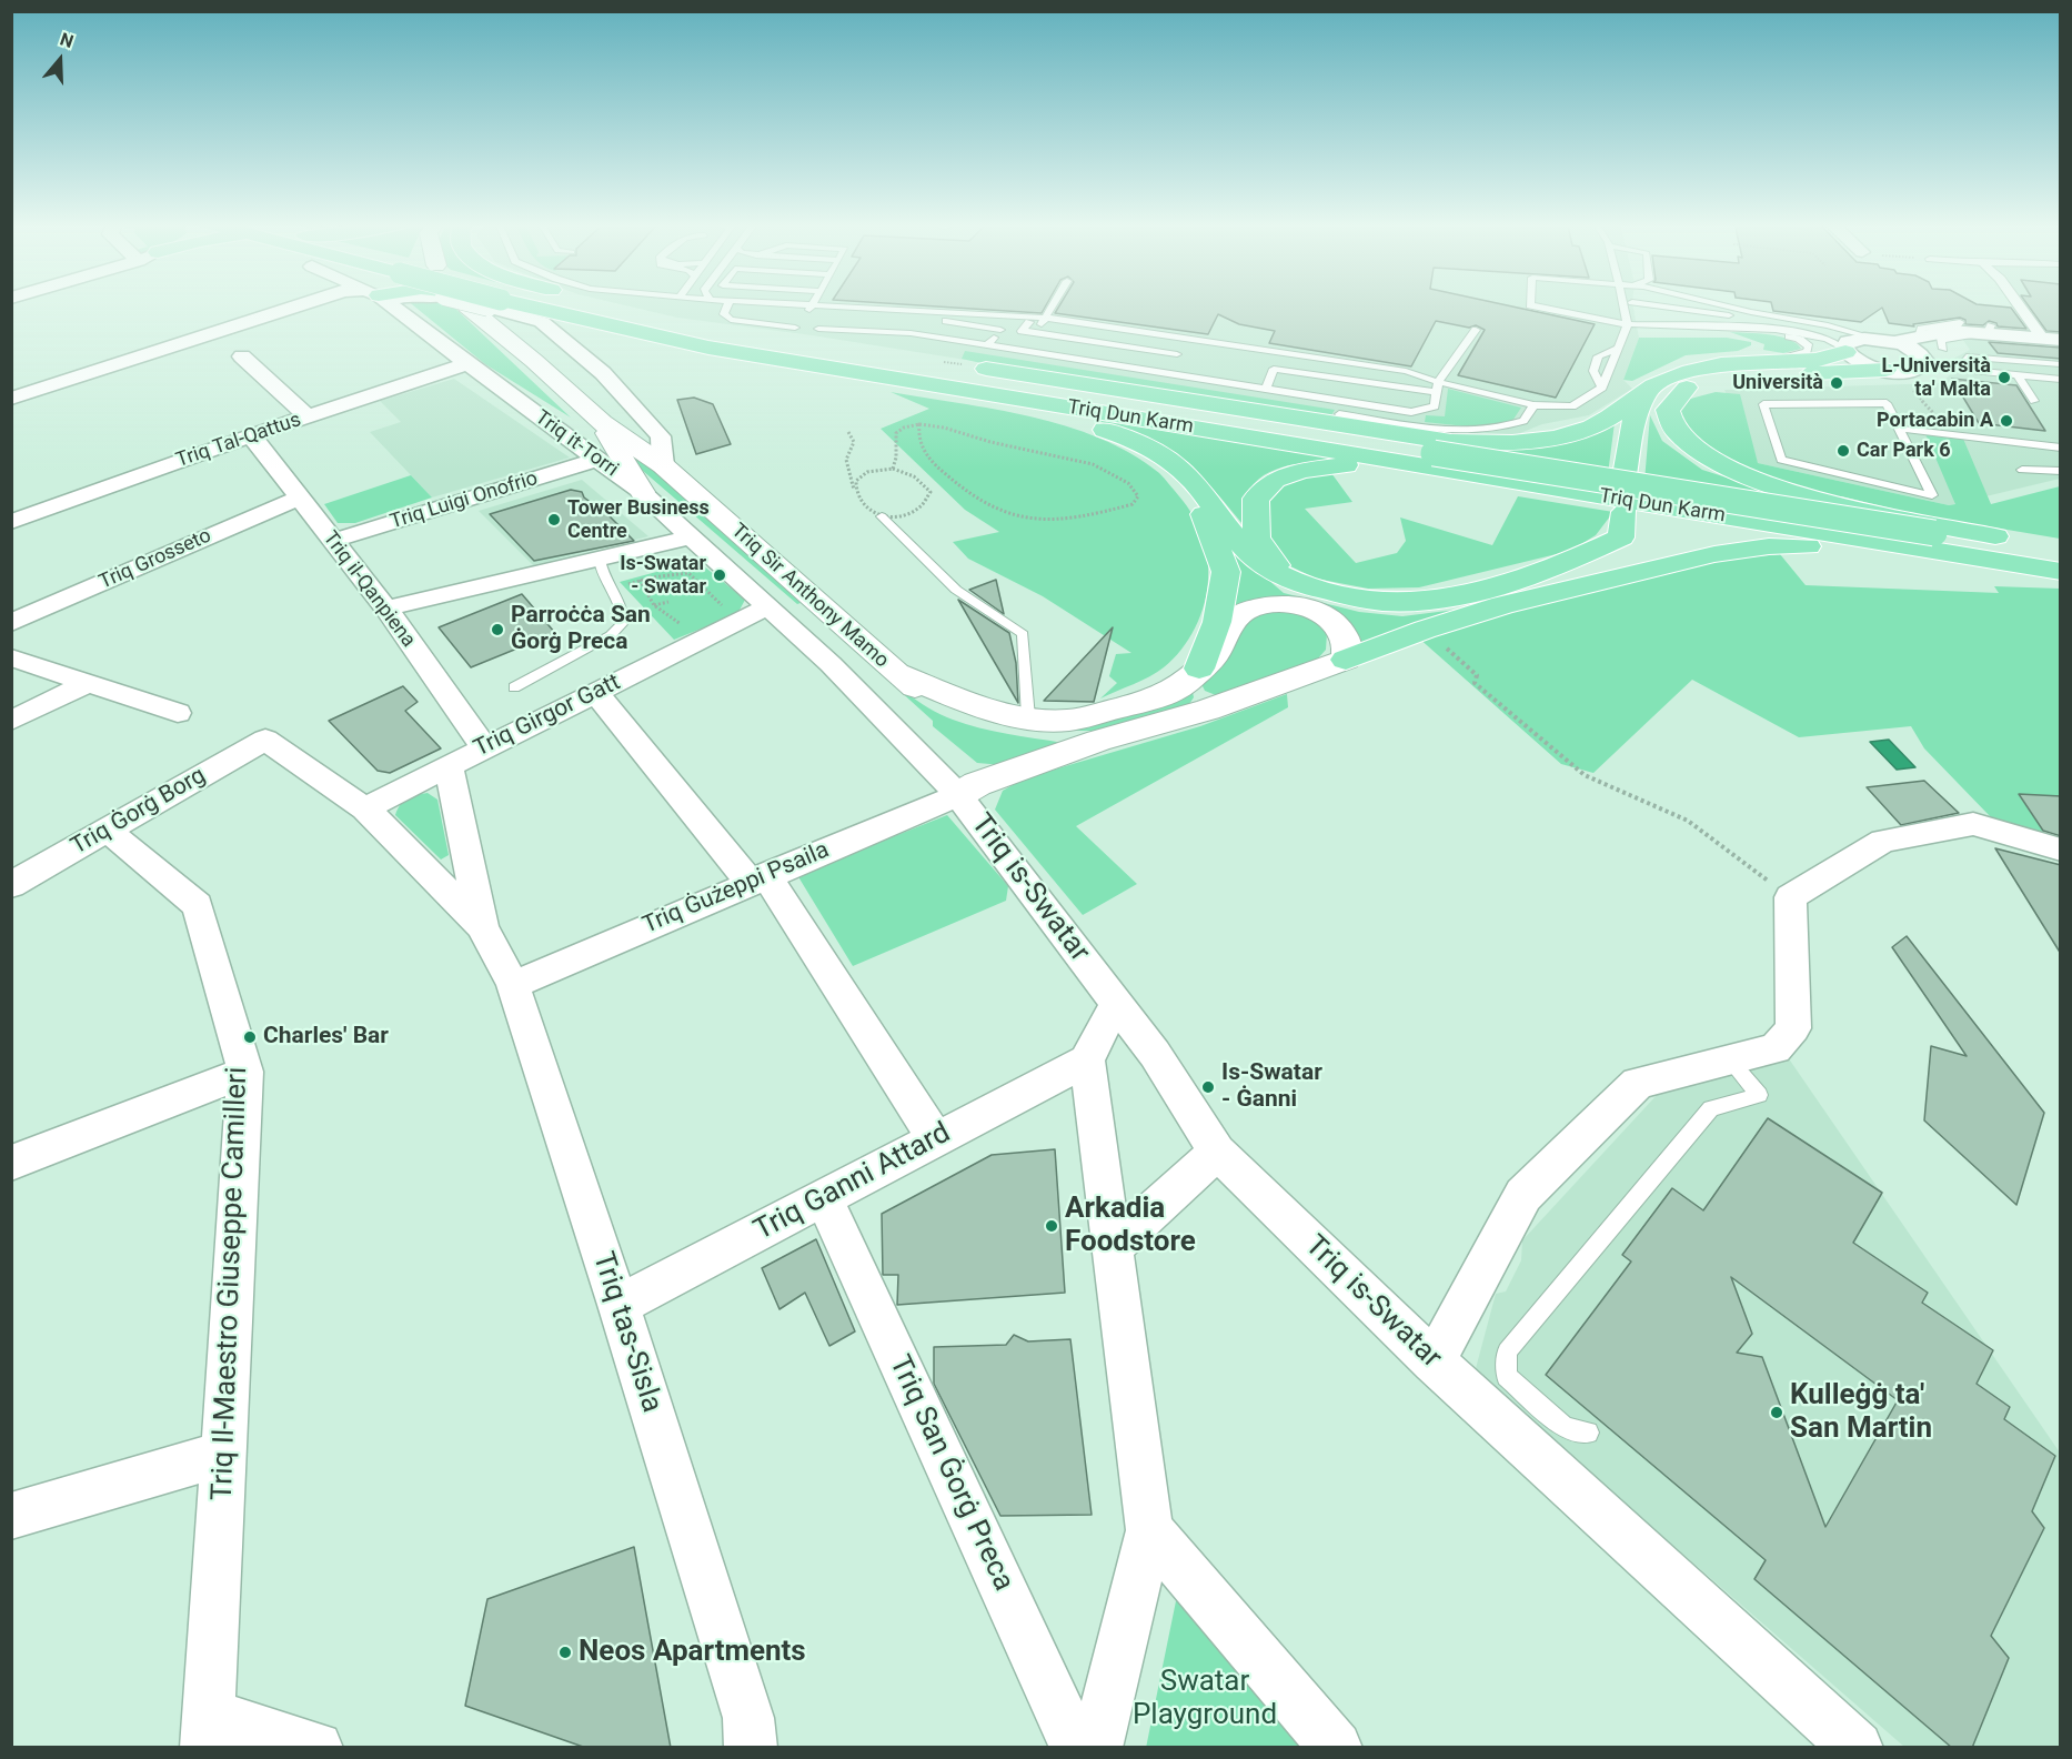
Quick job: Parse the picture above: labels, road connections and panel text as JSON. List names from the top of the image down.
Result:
{
  "streets": {
    "highway": ["Triq Dun Karm"],
    "main road": ["Triq Sir Anthony Mamo"],
    "street": [
      "Triq Tal-Qattus",
      "Triq it-Torri",
      "Triq Luigi Onofrio",
      "Triq Grosseto",
      "Triq il-Qanpiena",
      "Triq Girgor Gatt",
      "Triq Ġorġ Borg",
      "Triq Ġużeppi Psaila",
      "Triq is-Swatar",
      "Triq Ganni Attard",
      "Triq Il-Maestro Giuseppe Camilleri",
      "Triq tas-Sisla",
      "Triq San Ġorġ Preca"
    ]
  },
  "crossings": [
    ["Triq Tal-Qattus", "Triq it-Torri"],
    ["Triq Tal-Qattus", "Triq il-Qanpiena"],
    ["Triq it-Torri", "Triq Luigi Onofrio"],
    ["Triq it-Torri", "Triq Girgor Gatt"],
    ["Triq it-Torri", "Triq Ġużeppi Psaila"],
    ["Triq it-Torri", "Triq is-Swatar"],
    ["Triq Luigi Onofrio", "Triq il-Qanpiena"],
    ["Triq Grosseto", "Triq il-Qanpiena"],
    ["Triq il-Qanpiena", "Triq Girgor Gatt"],
    ["Triq Girgor Gatt", "Triq tas-Sisla"],
    ["Triq Ġorġ Borg", "Triq Il-Maestro Giuseppe Camilleri"],
    ["Triq Ġorġ Borg", "Triq tas-Sisla"],
    ["Triq Ġużeppi Psaila", "Triq is-Swatar"],
    ["Triq Ġużeppi Psaila", "Triq tas-Sisla"],
    ["Triq Ganni Attard", "Triq tas-Sisla"],
    ["Triq Ganni Attard", "Triq San Ġorġ Preca"]
  ],
  "parks": ["Swatar Playground"],
  "places": [
    "L-Università ta' Malta",
    "Università",
    "Portacabin A",
    "Car Park 6",
    "Tower Business Centre",
    "Is-Swatar - Swatar",
    "Parroċċa San Ġorġ Preca",
    "Charles' Bar",
    "Is-Swatar - Ġanni",
    "Arkadia Foodstore",
    "Kulleġġ ta' San Martin",
    "Neos Apartments"
  ],
  "north": "top"
}
